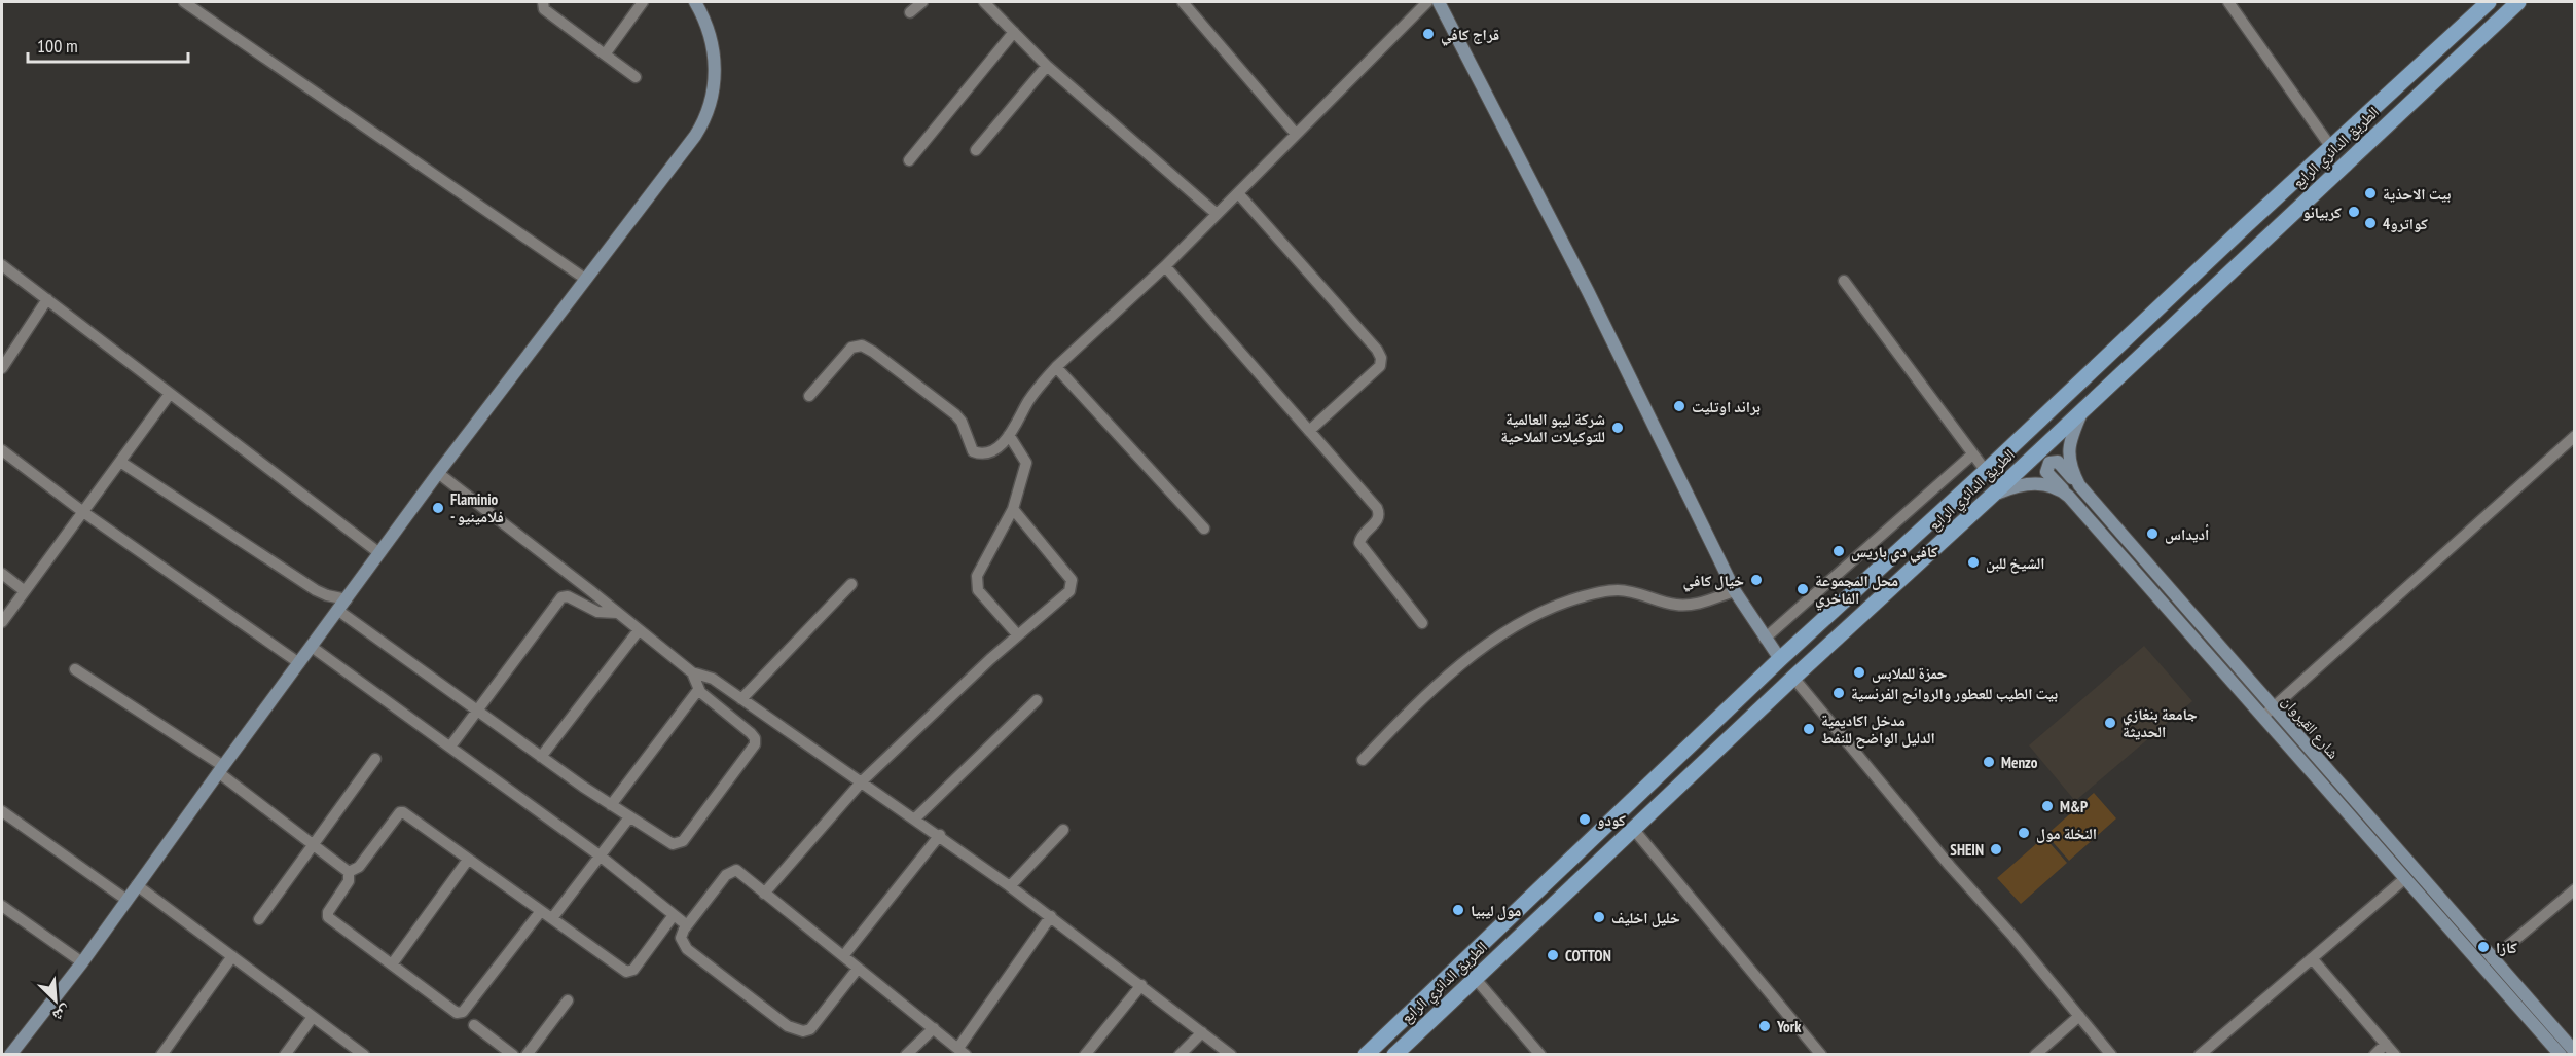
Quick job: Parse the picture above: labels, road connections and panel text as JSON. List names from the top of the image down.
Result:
{
  "streets": {
    "main road": ["الطريق الدائري الرابع"],
    "street": ["شارع القيروان"]
  },
  "crossings": [
    ["الطريق الدائري الرابع", "شارع القيروان"]
  ],
  "places": [
    "قراج كافي",
    "بيت الاحذية",
    "كربيانو",
    "كواترو4",
    "براند اوتليت",
    "شركة ليبو العالمية للتوكيلات الملاحية",
    "Flaminio - فلامينيو",
    "أديداس",
    "كافي دي باريس",
    "الشيخ للبن",
    "خيال كافي",
    "محل المجموعة الفاخري",
    "حمزة للملابس",
    "بيت الطيب للعطور والروائح الفرنسية",
    "جامعة بنغازي الحديثة",
    "مدخل اكاديمية الدليل الواضح للنفط",
    "Menzo",
    "M&P",
    "كودو",
    "النخلة مول",
    "SHEIN",
    "مول ليبيا",
    "خليل اخليف",
    "كازا",
    "COTTON",
    "York"
  ],
  "scale_bar": "100 m",
  "north": "bottom right"
}
